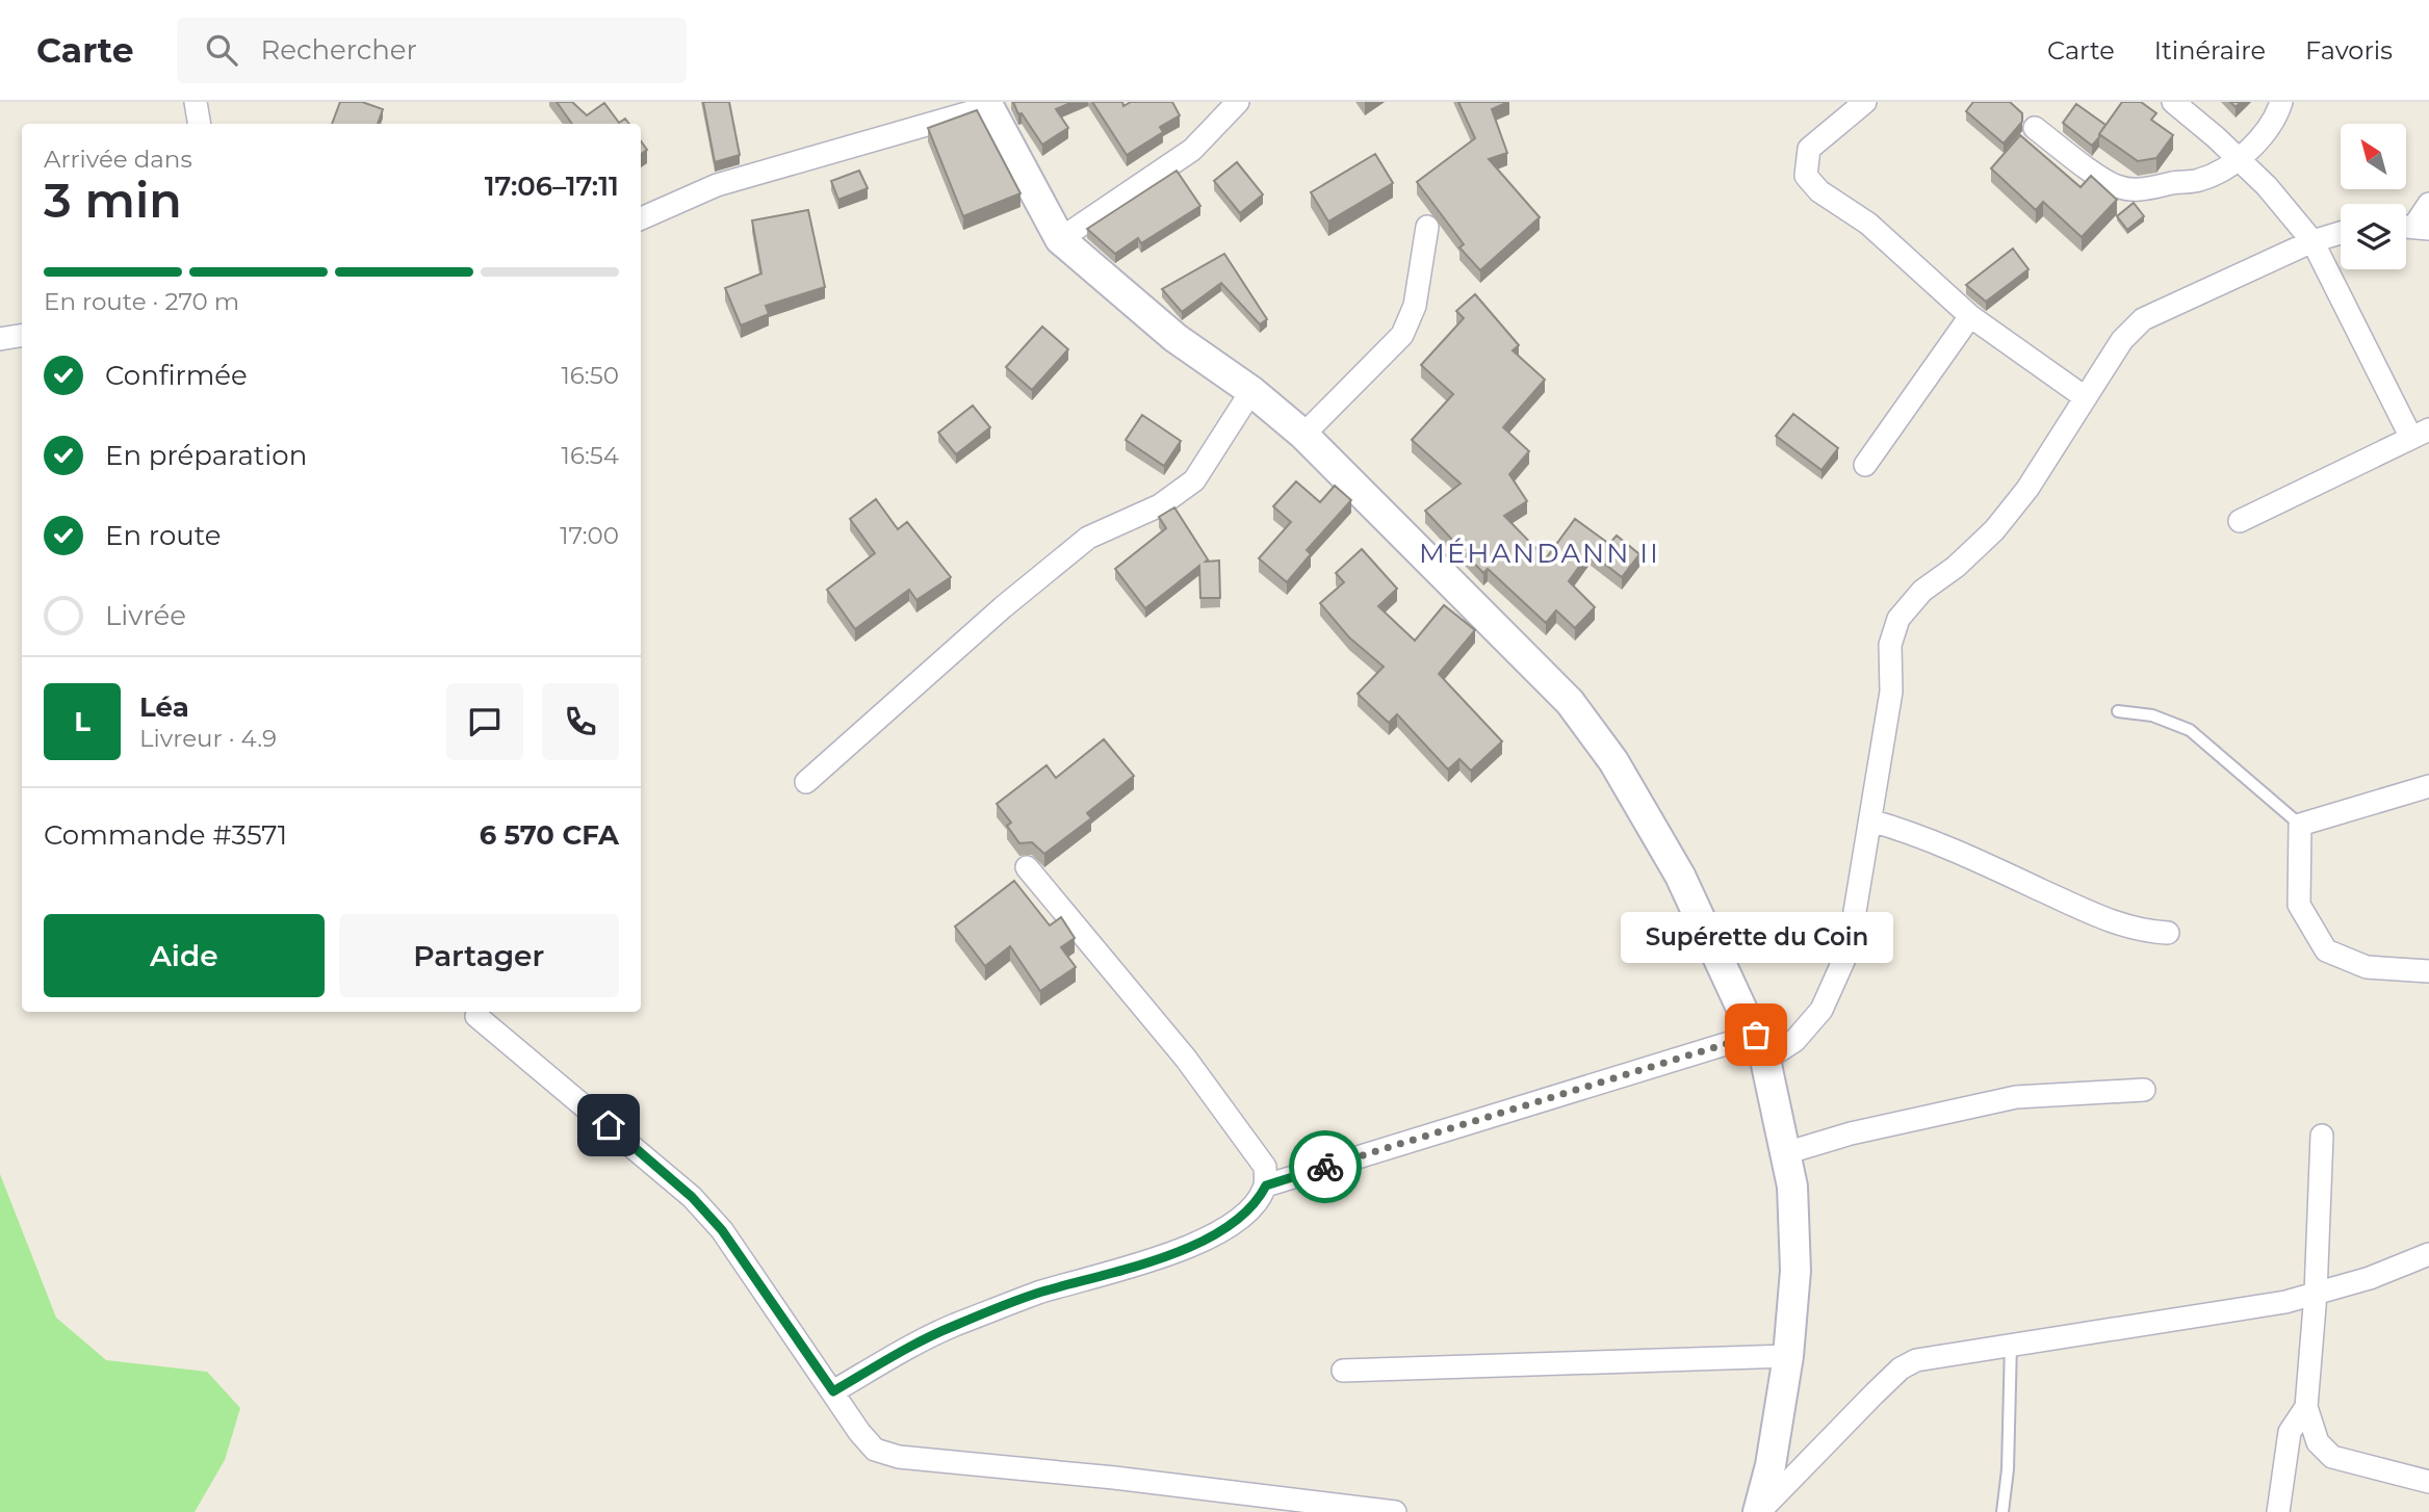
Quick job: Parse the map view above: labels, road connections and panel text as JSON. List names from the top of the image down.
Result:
{
  "districts": ["MÉHANDANN II"],
  "places": ["Supérette du Coin"],
  "north": "top left",
  "page": {
    "header": "Carte",
    "search": "Rechercher",
    "nav": ["Carte", "Itinéraire", "Favoris"],
    "heading": ["3 min", "Arrivée dans", "17:06–17:11"],
    "panel": [
      "Léa",
      "Livreur · 4.9",
      "Commande #3571",
      "6 570 CFA"
    ],
    "bar": "En route · 270 m",
    "list": [
      ["Confirmée", "16:50"],
      ["En préparation", "16:54"],
      ["En route", "17:00"],
      "Livrée"
    ],
    "round": "L",
    "buttons": ["Aide", "Partager"],
    "bubble": "Supérette du Coin"
  }
}
